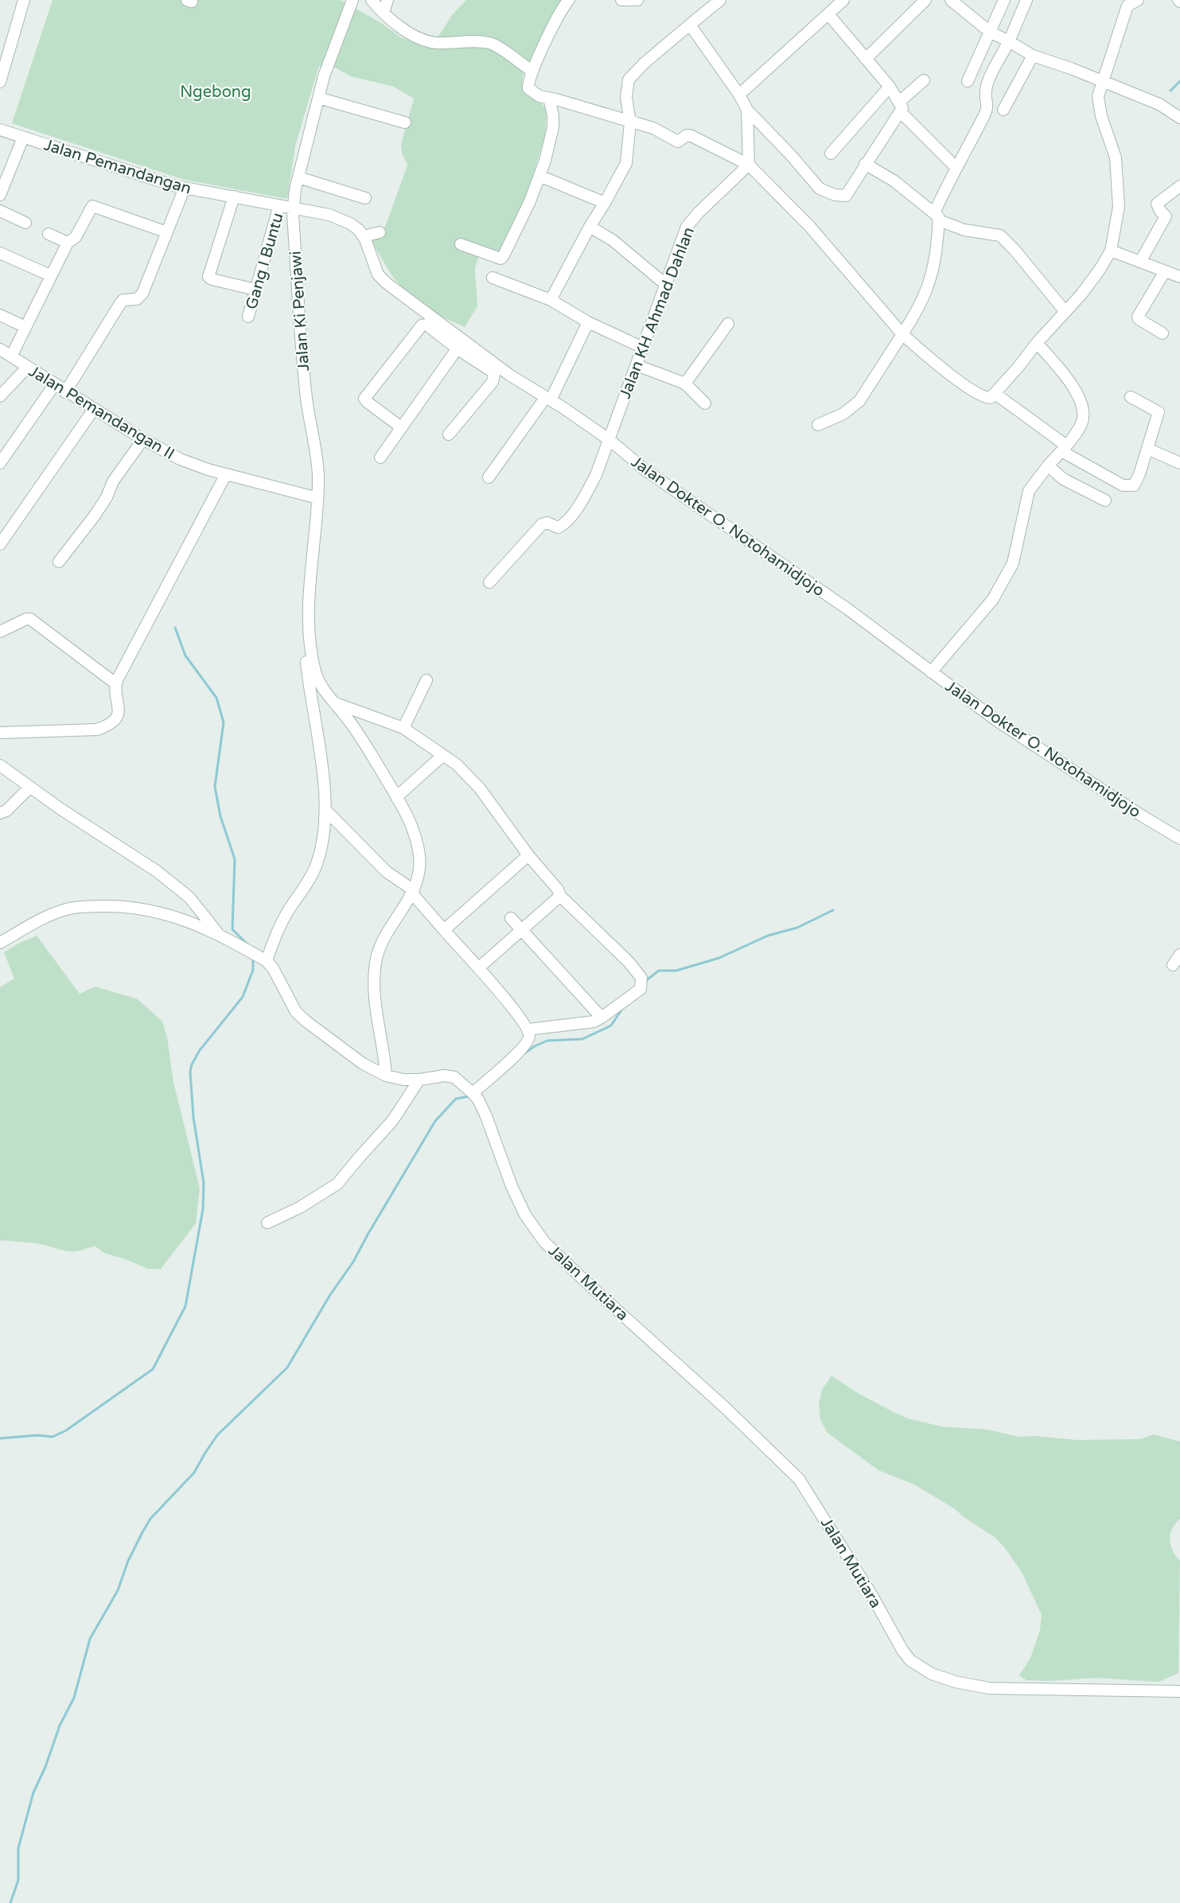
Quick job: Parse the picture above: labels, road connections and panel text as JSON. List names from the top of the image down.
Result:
{
  "streets": {
    "street": [
      "Jalan Pemandangan",
      "Gang I Buntu",
      "Jalan Ki Penjawi",
      "Jalan KH Ahmad Dahlan",
      "Jalan Pemandangan II",
      "Jalan Dokter O. Notohamidjojo",
      "Jalan Mutiara"
    ]
  },
  "crossings": [
    ["Jalan Pemandangan", "Gang I Buntu"],
    ["Jalan Pemandangan", "Jalan Ki Penjawi"],
    ["Jalan Ki Penjawi", "Jalan Pemandangan II"],
    ["Jalan KH Ahmad Dahlan", "Jalan Dokter O. Notohamidjojo"]
  ],
  "parks": ["Ngebong"]
}
